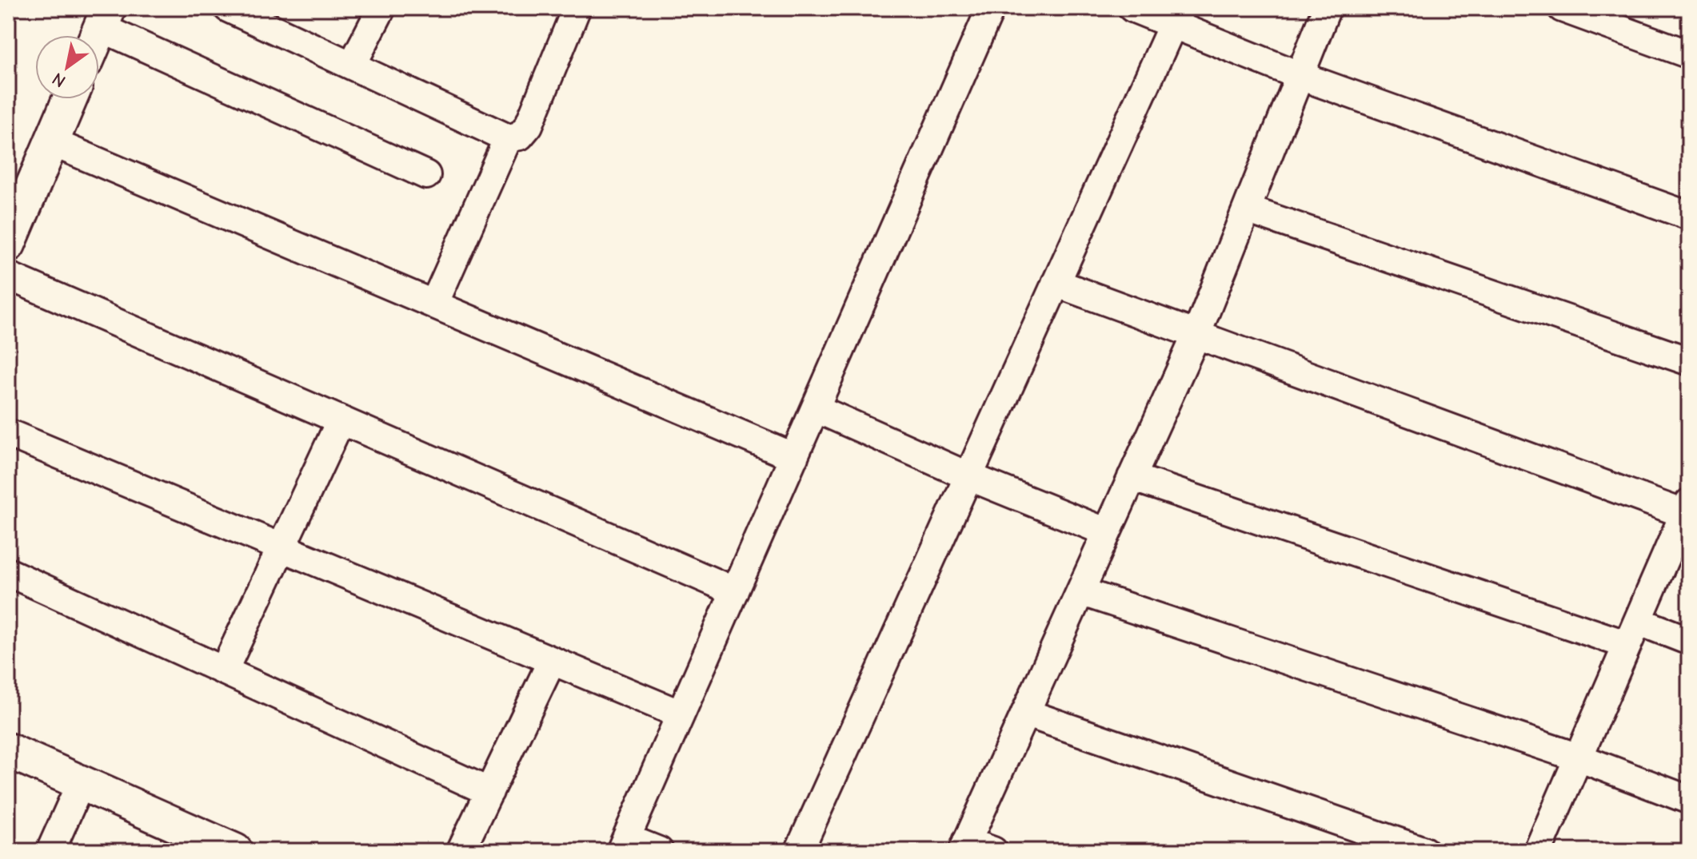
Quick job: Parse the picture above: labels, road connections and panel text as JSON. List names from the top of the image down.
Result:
{
  "north": "bottom left"
}
